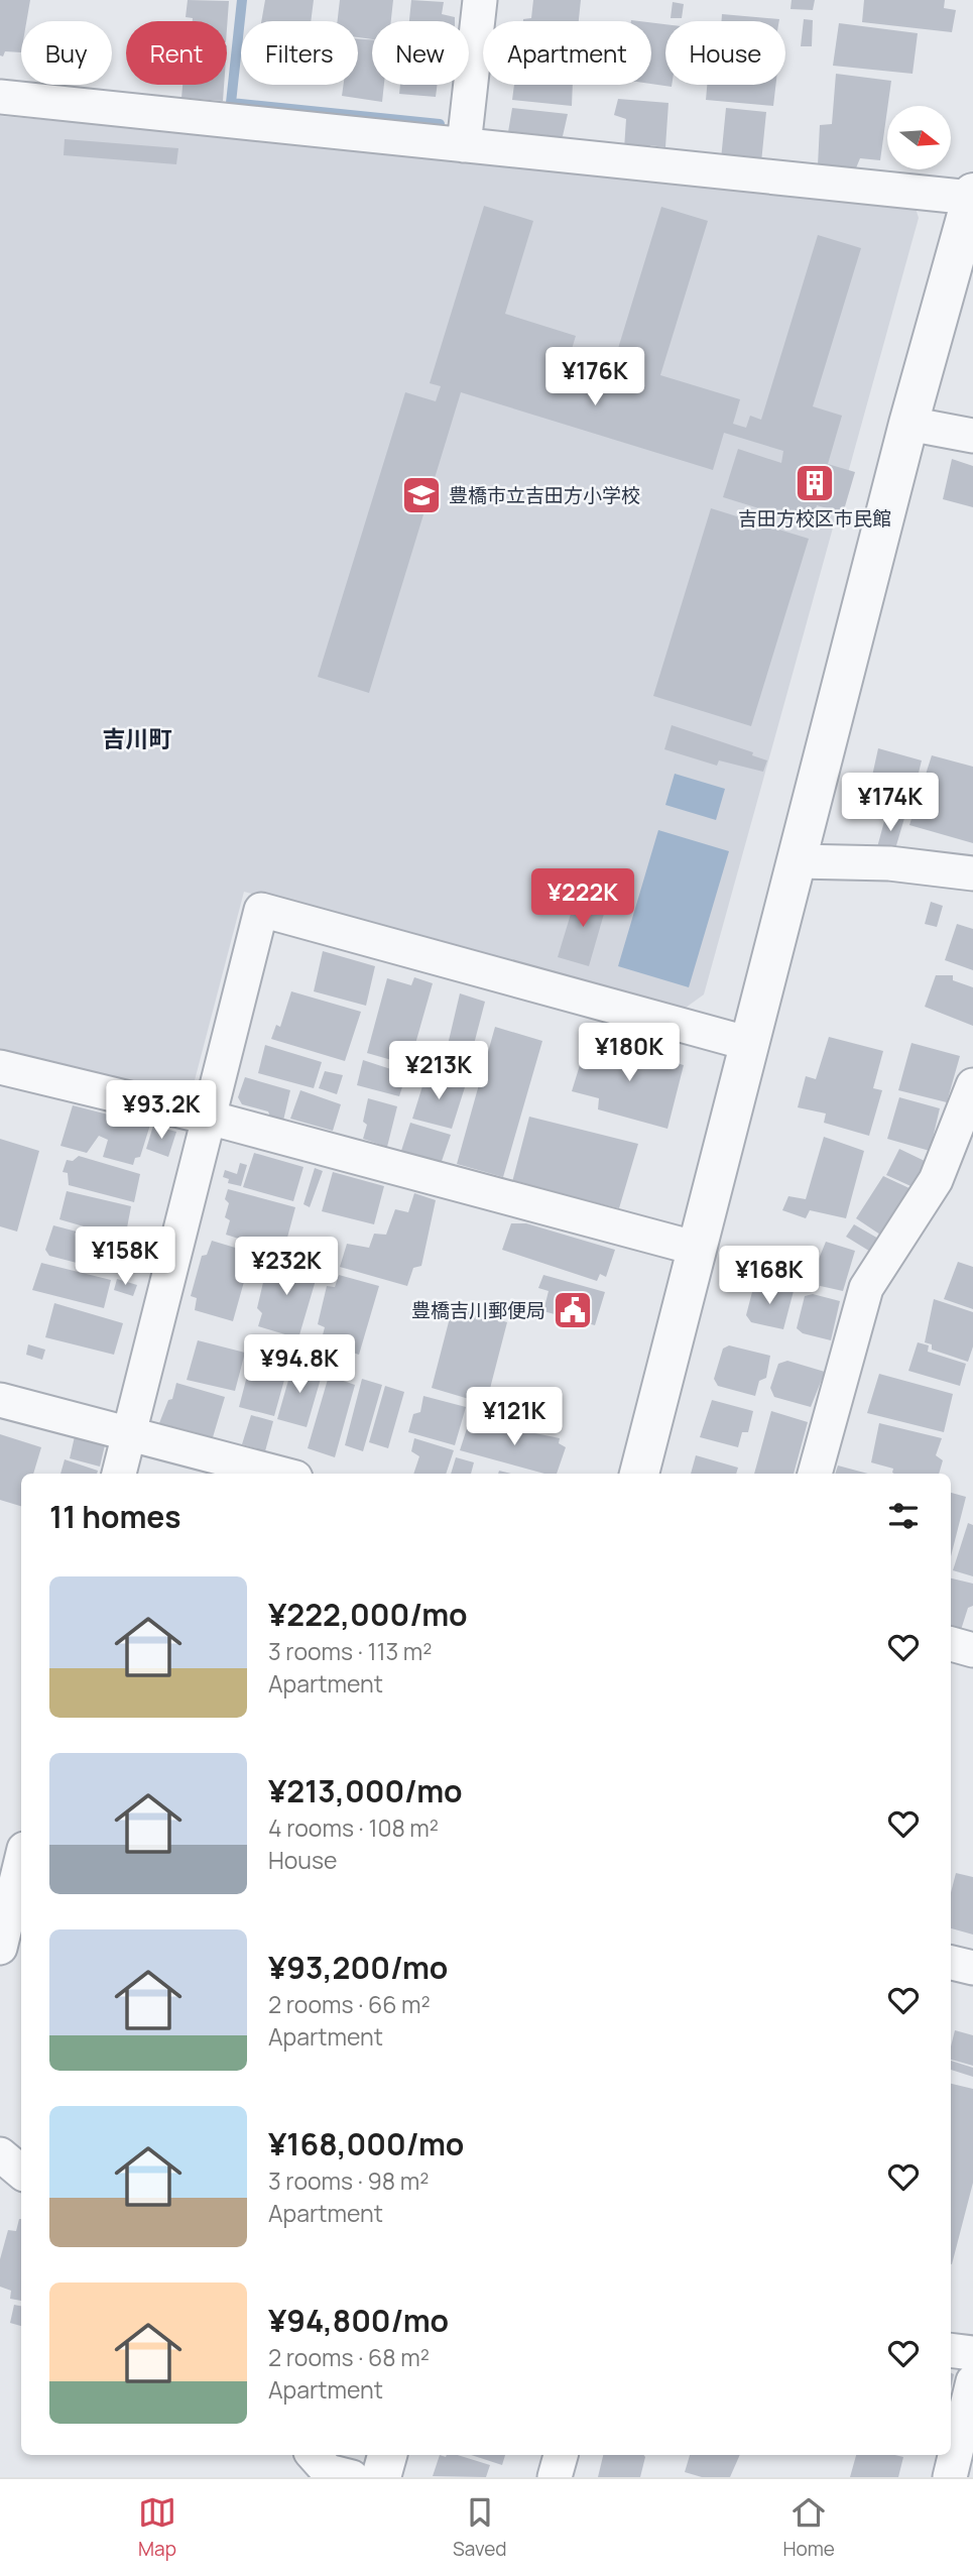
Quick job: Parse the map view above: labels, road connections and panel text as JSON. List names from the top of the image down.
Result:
{
  "districts": ["吉川町"],
  "places": {
    "building": ["吉田方校区市民館"],
    "school or university": ["豊橋市立吉田方小学校"],
    "public building": ["豊橋吉川郵便局"]
  },
  "north": "right",
  "page": {
    "chip": [
      "Buy",
      "Rent",
      "Filters",
      "New",
      "Apartment",
      "House"
    ],
    "price": [
      "¥176K",
      "¥174K",
      "¥222K",
      "¥180K",
      "¥213K",
      "¥93.2K",
      "¥158K",
      "¥232K",
      "¥168K",
      "¥94.8K",
      "¥121K"
    ],
    "heading": "11 homes",
    "list": [
      {
        "name": "¥222,000/mo",
        "note": "3 rooms · 113 m² · Apartment"
      },
      {
        "name": "¥213,000/mo",
        "note": "4 rooms · 108 m² · House"
      },
      {
        "name": "¥93,200/mo",
        "note": "2 rooms · 66 m² · Apartment"
      },
      {
        "name": "¥168,000/mo",
        "note": "3 rooms · 98 m² · Apartment"
      },
      {
        "name": "¥94,800/mo",
        "note": "2 rooms · 68 m² · Apartment"
      }
    ],
    "tabs": ["Map", "Saved", "Home"]
  }
}
